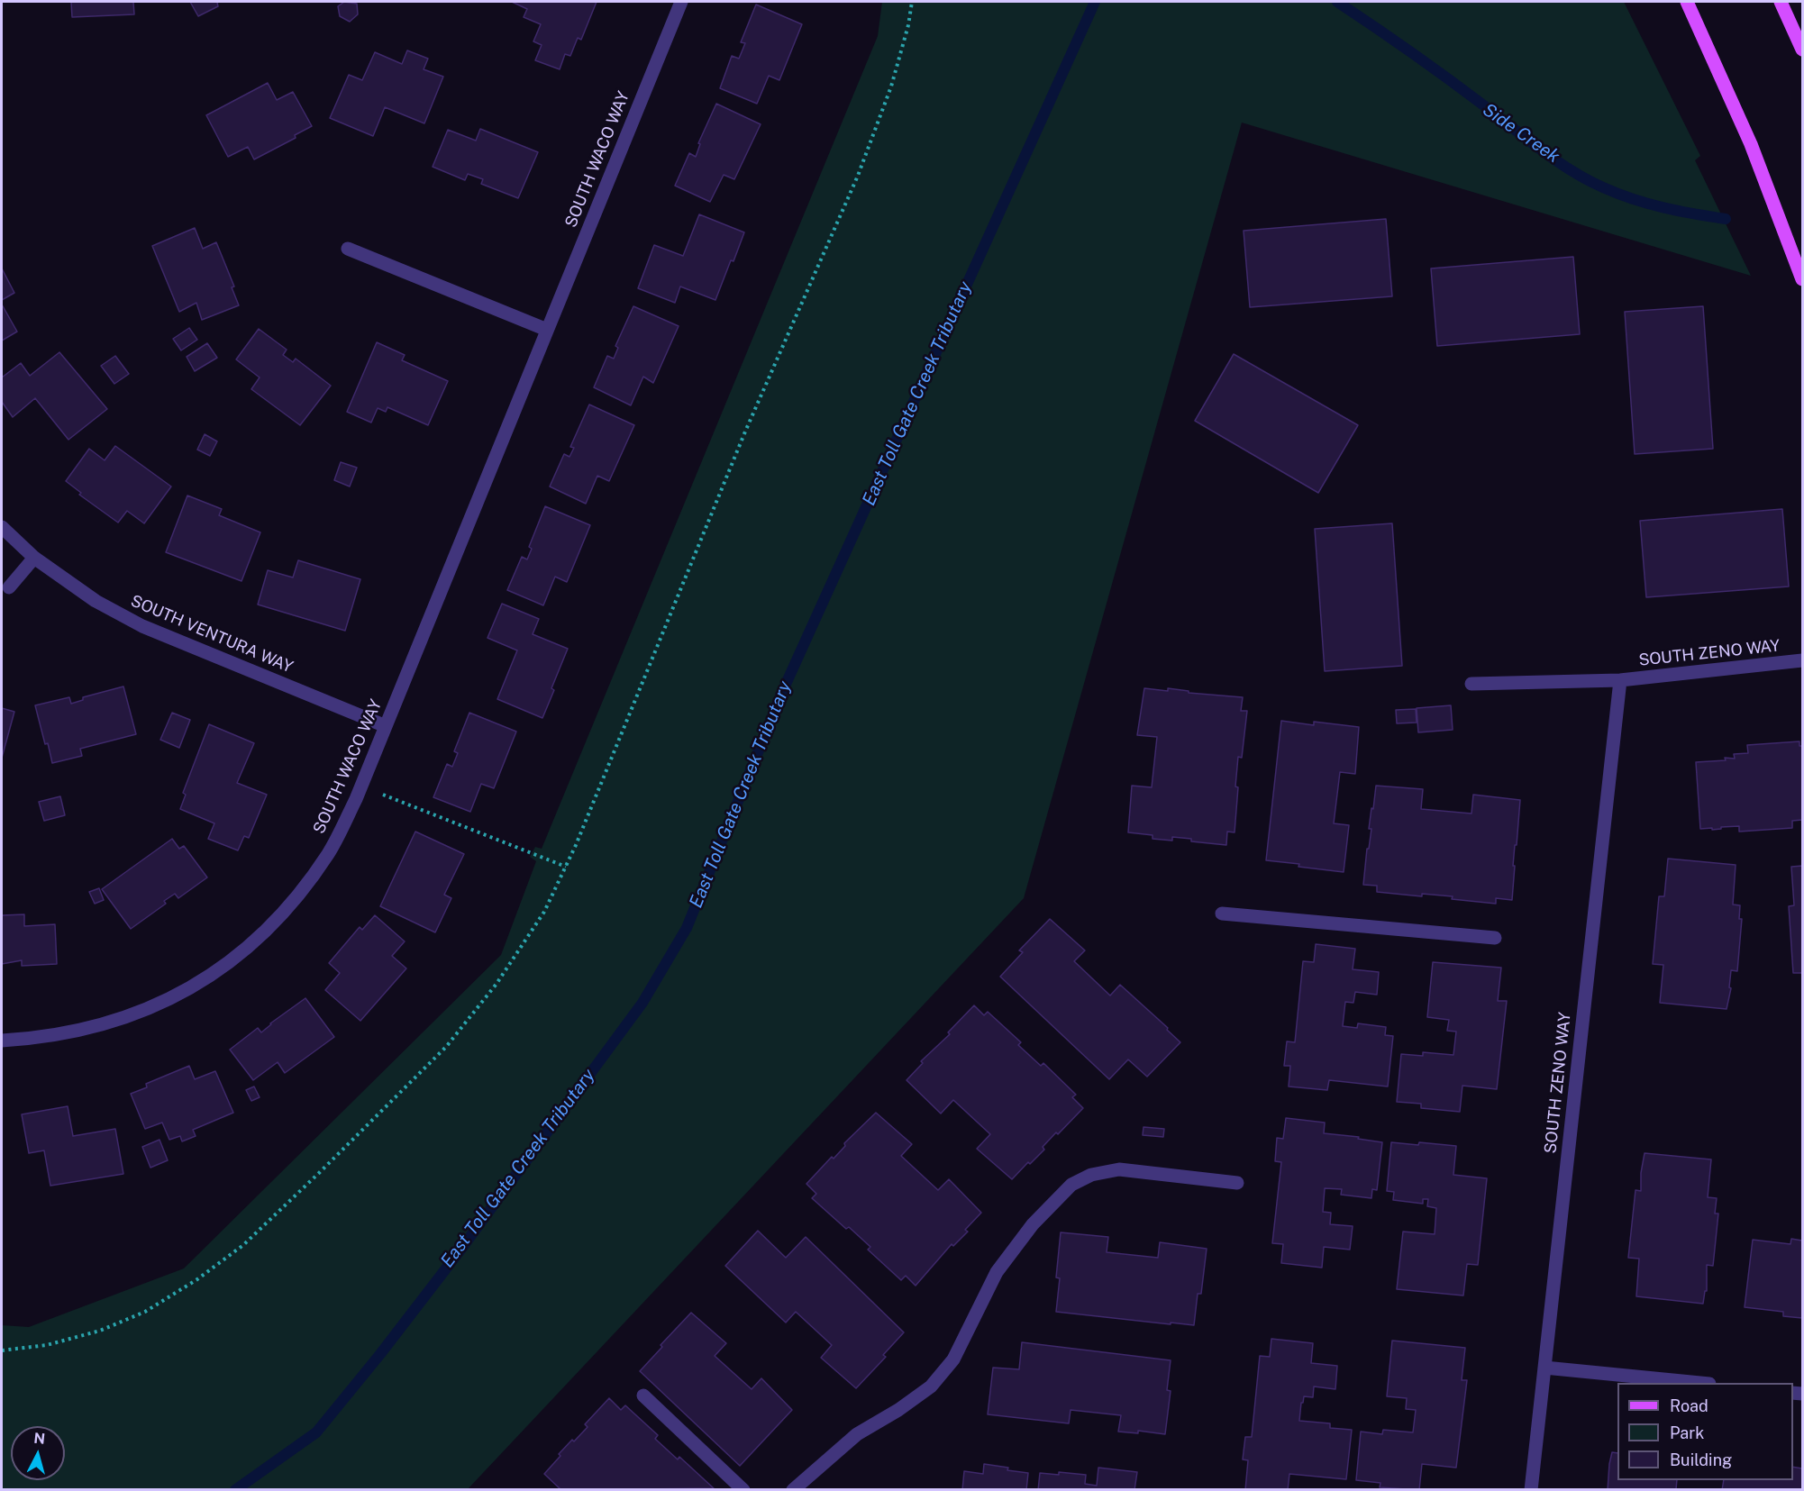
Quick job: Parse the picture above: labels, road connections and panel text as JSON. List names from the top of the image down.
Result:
{
  "streets": {
    "street": ["SOUTH WACO WAY", "SOUTH VENTURA WAY", "SOUTH ZENO WAY"]
  },
  "crossings": [
    ["SOUTH WACO WAY", "SOUTH VENTURA WAY"]
  ],
  "water": ["Side Creek", "East Toll Gate Creek Tributary"],
  "legend": ["Road", "Park", "Building"],
  "north": "top"
}
